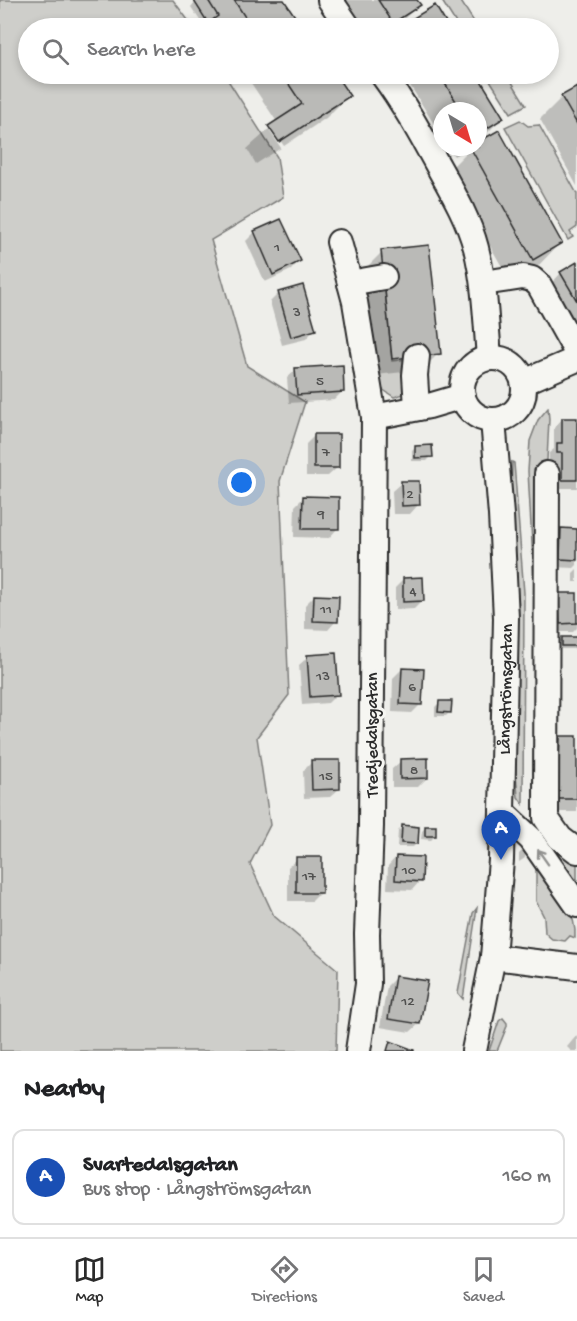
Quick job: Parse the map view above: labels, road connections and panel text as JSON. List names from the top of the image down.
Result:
{
  "streets": {
    "street": ["Långströmsgatan", "Tredjedalsgatan"]
  },
  "house_numbers": [
    "1",
    "3",
    "5",
    "7",
    "2",
    "9",
    "4",
    "11",
    "13",
    "6",
    "8",
    "15",
    "10",
    "17",
    "12"
  ],
  "north": "bottom right",
  "page": {
    "search": "Search here",
    "pins": "A",
    "heading": "Nearby",
    "list": [
      {
        "mark": "A",
        "name": "Svartedalsgatan",
        "note": "Bus stop · Långströmsgatan",
        "value": "160 m"
      }
    ],
    "nav": ["Map", "Directions", "Saved"]
  }
}
